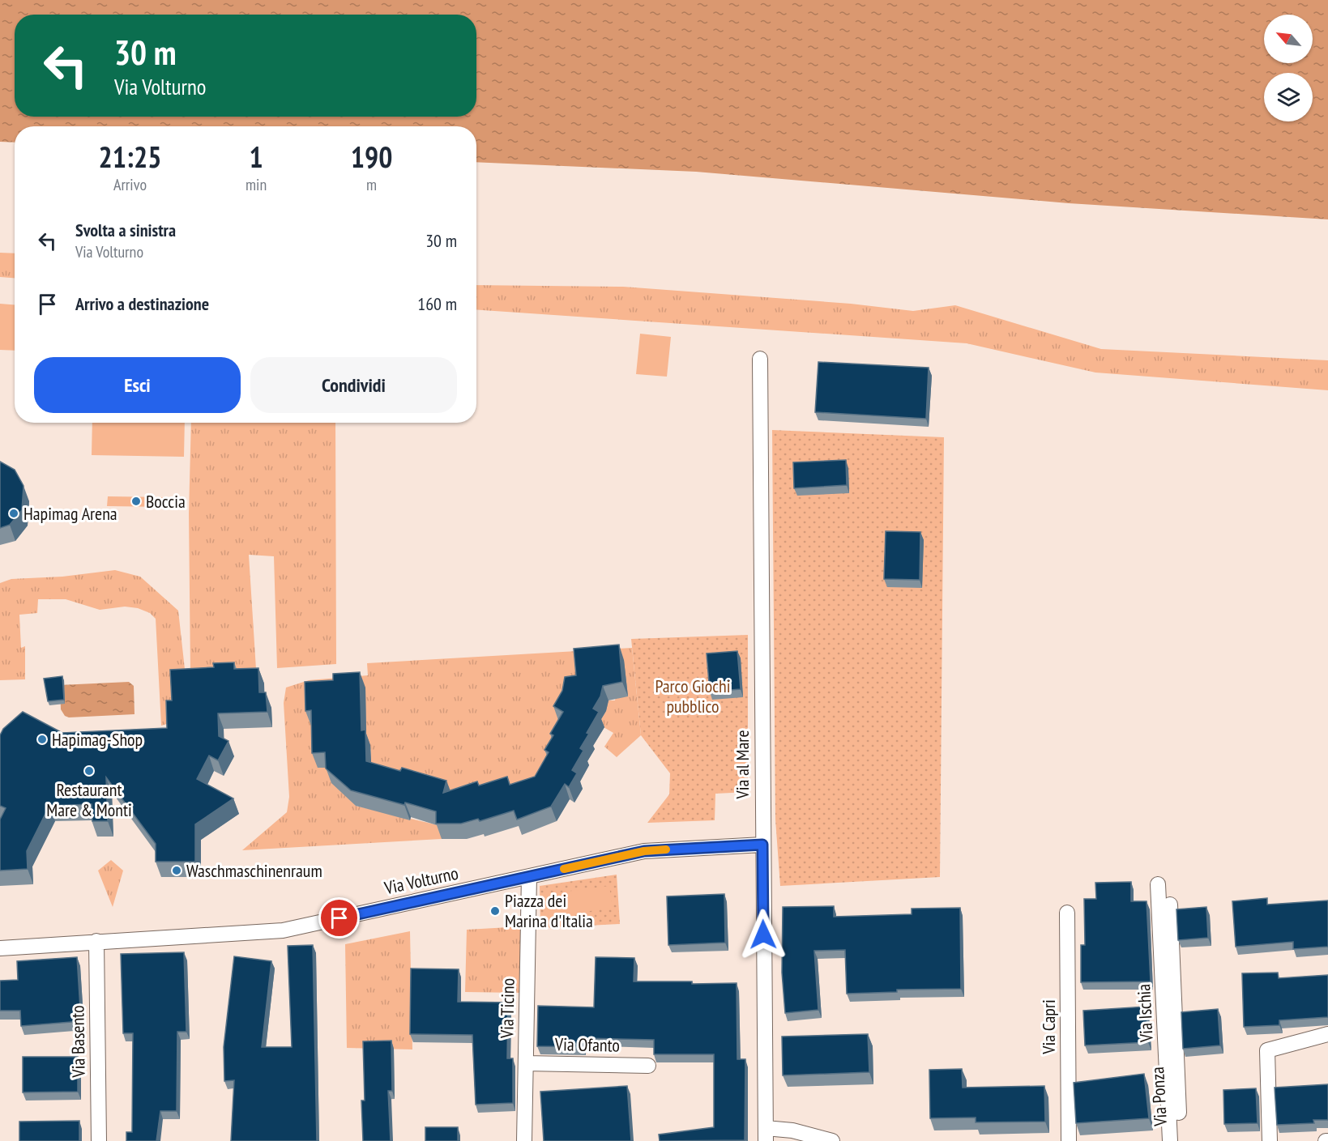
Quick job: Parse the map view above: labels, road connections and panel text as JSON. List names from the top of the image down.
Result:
{
  "streets": {
    "street": [
      "Via al Mare",
      "Via Volturno",
      "Via Ticino",
      "Via Ischia",
      "Via Capri",
      "Via Basento",
      "Via Ofanto",
      "Via Ponza"
    ]
  },
  "crossings": [
    ["Via al Mare", "Via Volturno"],
    ["Via Volturno", "Via Ticino"],
    ["Via Volturno", "Via Basento"],
    ["Via Ticino", "Via Ofanto"]
  ],
  "parks": ["Parco Giochi pubblico"],
  "places": [
    "Boccia",
    "Hapimag Arena",
    "Hapimag-Shop",
    "Restaurant Mare & Monti",
    "Waschmaschinenraum",
    "Piazza dei Marina d'Italia"
  ],
  "north": "top left",
  "page": {
    "turn": ["30 m", "Via Volturno"],
    "eta": [
      "21:25",
      "Arrivo",
      "1",
      "min",
      "190",
      "m"
    ],
    "list": [
      {
        "name": "Svolta a sinistra",
        "note": "Via Volturno",
        "value": "30 m"
      },
      {
        "name": "Arrivo a destinazione",
        "value": "160 m"
      }
    ],
    "buttons": ["Esci", "Condividi"]
  }
}
